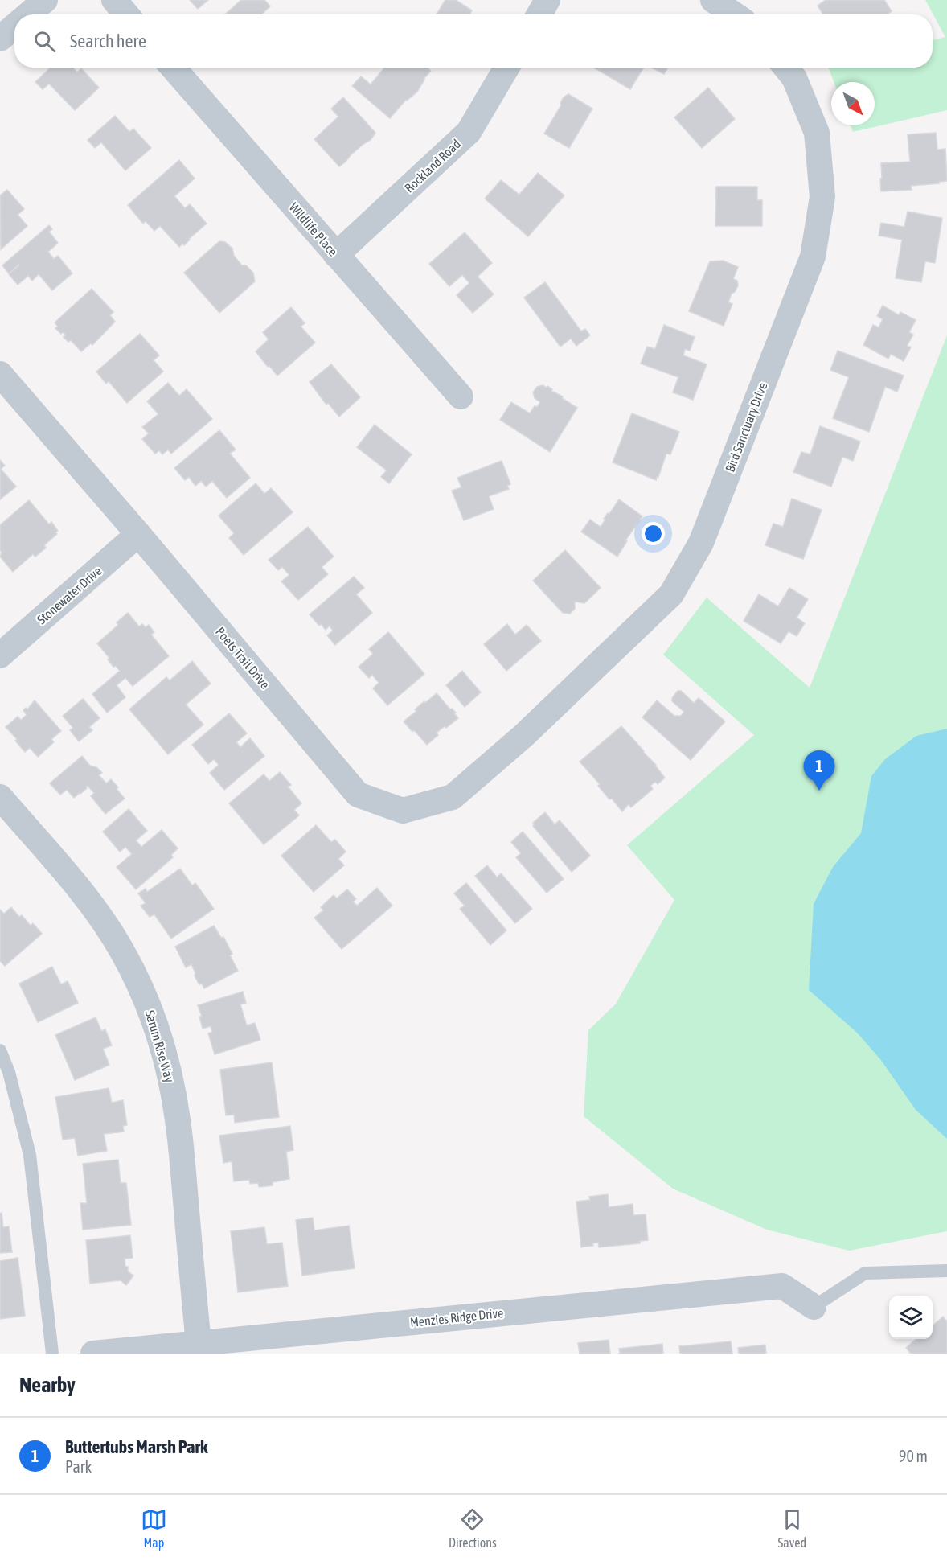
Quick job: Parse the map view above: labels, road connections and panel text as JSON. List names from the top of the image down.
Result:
{
  "streets": {
    "street": [
      "Rockland Road",
      "Wildlife Place",
      "Bird Sanctuary Drive",
      "Stonewater Drive",
      "Poets Trail Drive",
      "Sarum Rise Way",
      "Menzies Ridge Drive"
    ]
  },
  "crossings": [
    ["Rockland Road", "Wildlife Place"],
    ["Bird Sanctuary Drive", "Poets Trail Drive"],
    ["Stonewater Drive", "Poets Trail Drive"],
    ["Sarum Rise Way", "Menzies Ridge Drive"]
  ],
  "north": "bottom right",
  "page": {
    "search": "Search here",
    "pins": "1",
    "heading": "Nearby",
    "list": [
      {
        "mark": "1",
        "name": "Buttertubs Marsh Park",
        "note": "Park",
        "value": "90 m"
      }
    ],
    "nav": ["Map", "Directions", "Saved"]
  }
}
